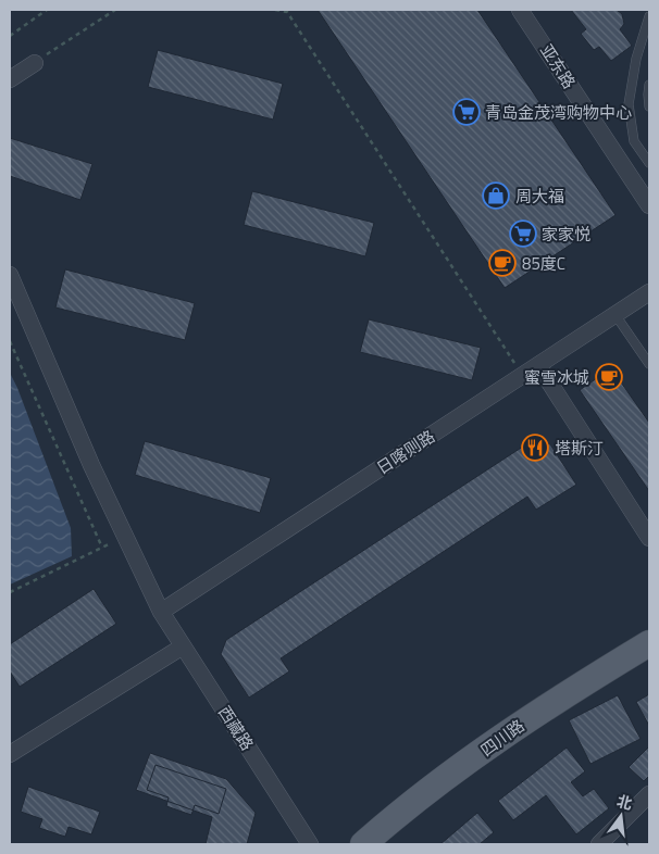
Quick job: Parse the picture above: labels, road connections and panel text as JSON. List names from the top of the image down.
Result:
{
  "streets": {
    "main road": ["四川路"],
    "street": ["亚东路", "日喀则路", "西藏路"]
  },
  "crossings": [
    ["日喀则路", "西藏路"]
  ],
  "places": {
    "supermarket": ["青岛金茂湾购物中心", "家家悦"],
    "shop": ["周大福"],
    "cafe": ["85度C", "蜜雪冰城"],
    "restaurant": ["塔斯汀"]
  },
  "north": "top"
}
